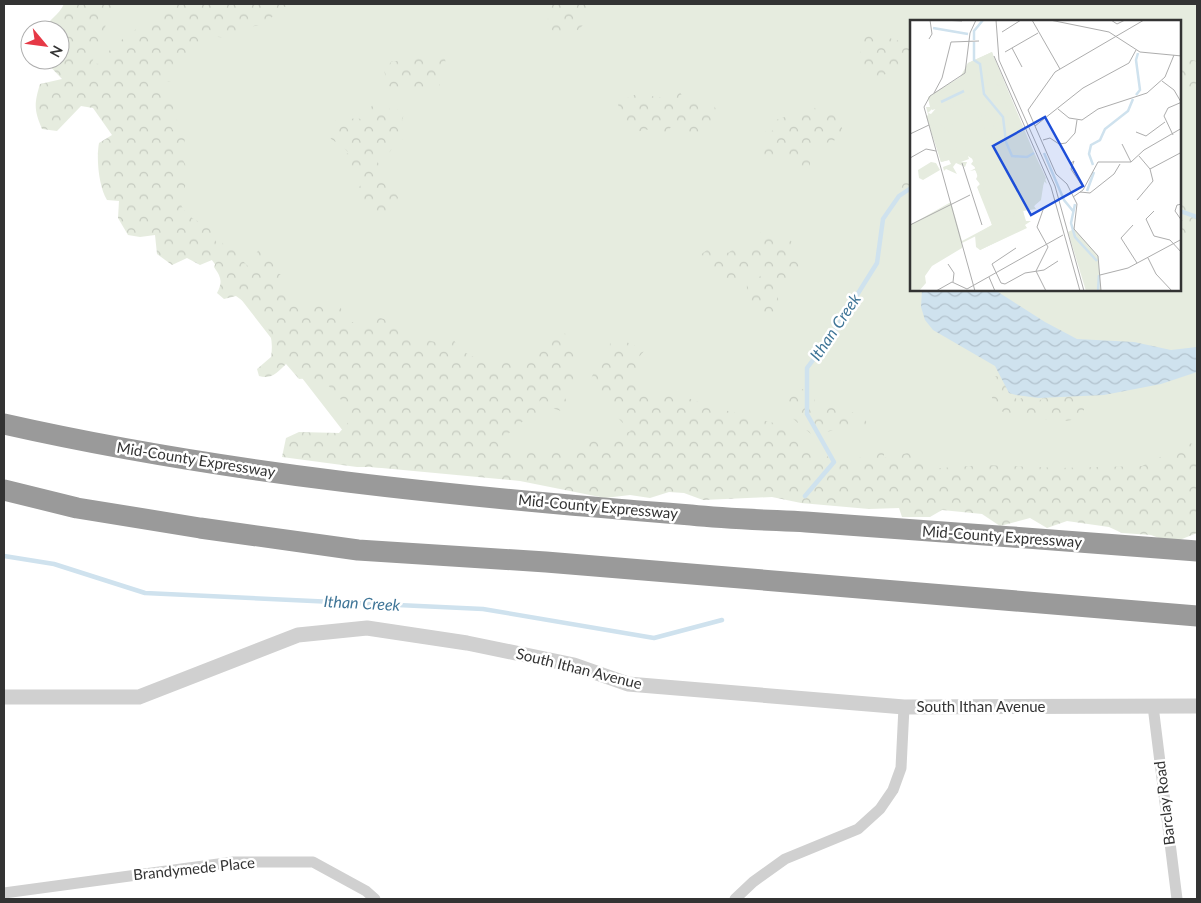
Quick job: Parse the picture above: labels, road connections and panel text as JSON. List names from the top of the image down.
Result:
{
  "streets": {
    "highway": ["Mid-County Expressway"],
    "street": ["South Ithan Avenue", "Barclay Road", "Brandymede Place"]
  },
  "crossings": [
    ["South Ithan Avenue", "Barclay Road"]
  ],
  "water": ["Ithan Creek"],
  "north": "bottom right"
}
